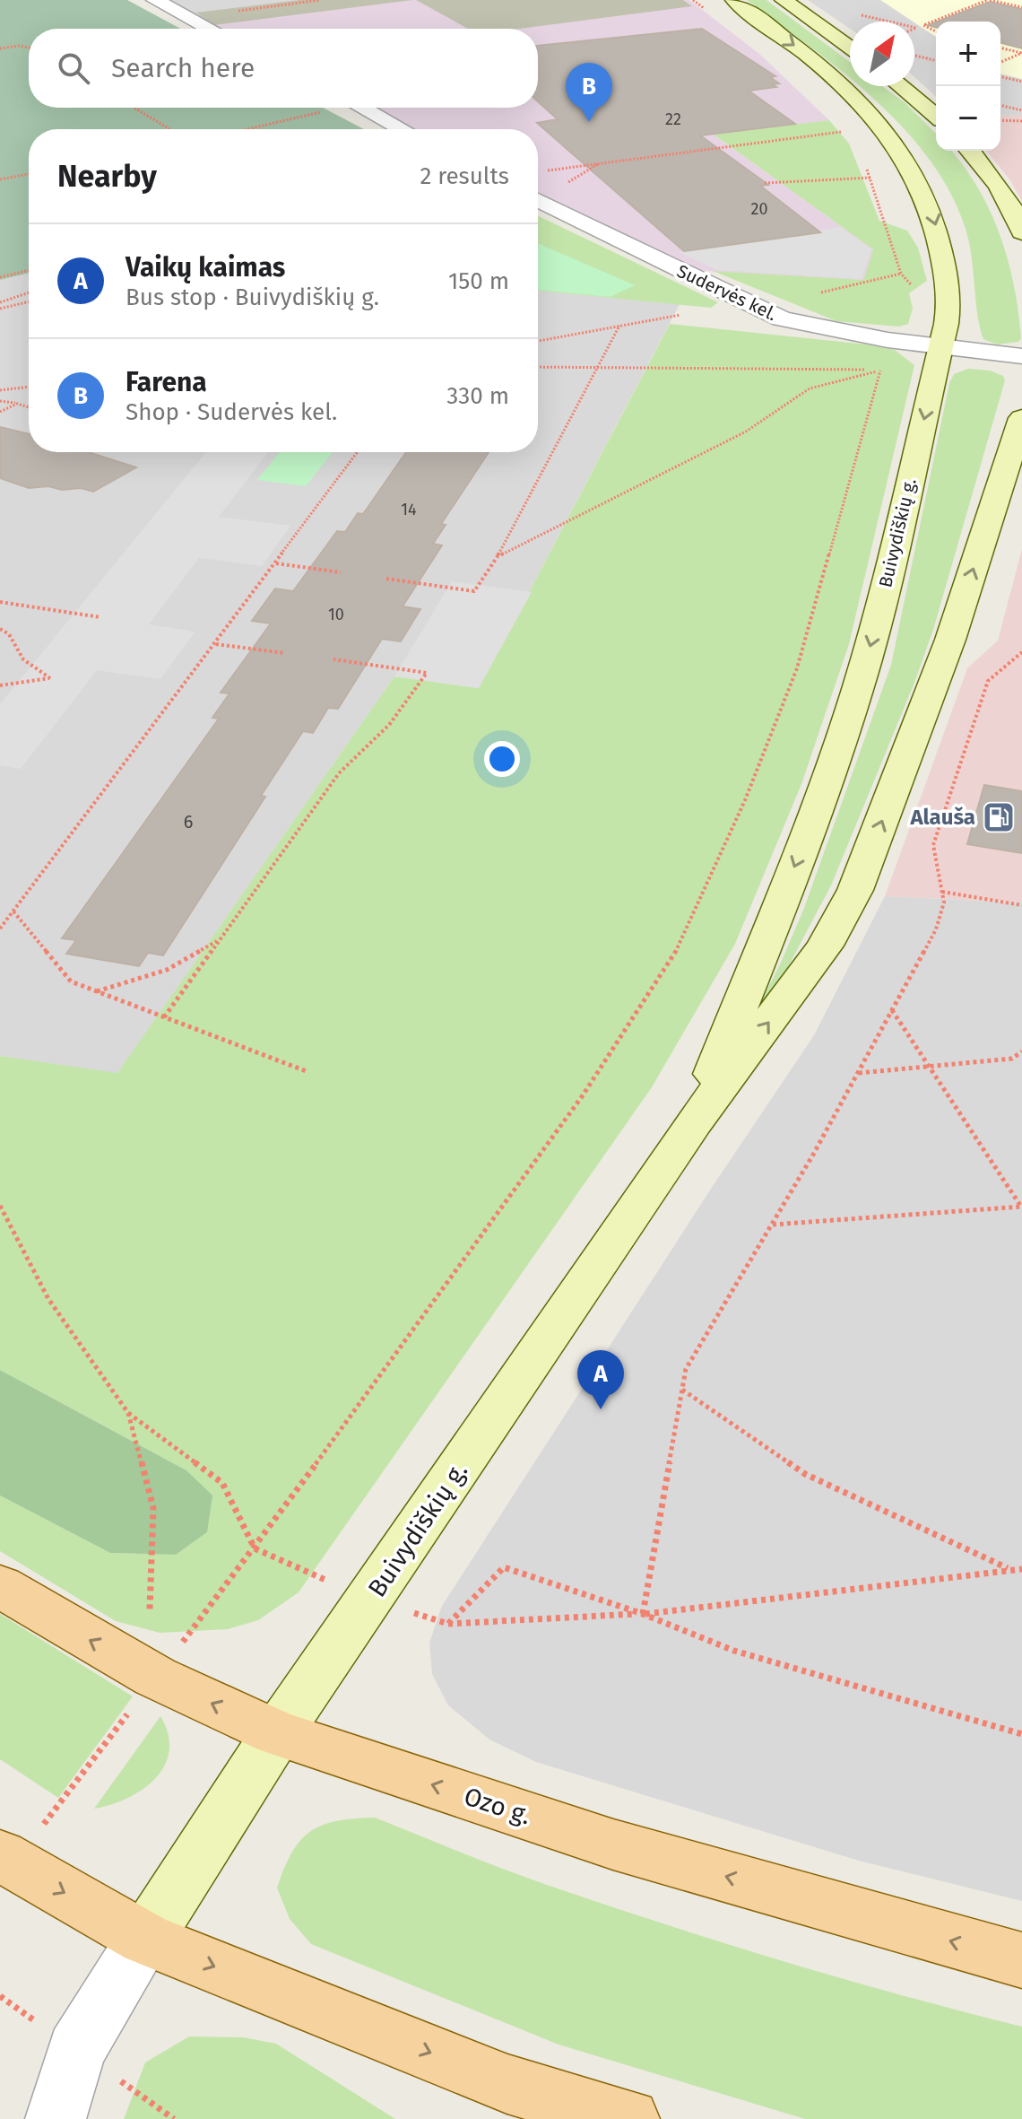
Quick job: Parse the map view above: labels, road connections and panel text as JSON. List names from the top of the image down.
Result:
{
  "streets": {
    "main road": ["Buivydiškių g.", "Ozo g."],
    "street": ["Sudervės kel."]
  },
  "crossings": [
    ["Sudervės kel.", "Buivydiškių g."],
    ["Buivydiškių g.", "Ozo g."]
  ],
  "places": {
    "fuel station": ["Alauša"]
  },
  "house_numbers": [
    "22",
    "20",
    "14",
    "10",
    "6"
  ],
  "north": "top right",
  "page": {
    "map_buttons": ["+", "−"],
    "search": "Search here",
    "pins": ["B", "A"],
    "heading": ["Nearby", "2 results"],
    "list": [
      {
        "mark": "A",
        "name": "Vaikų kaimas",
        "note": "Bus stop · Buivydiškių g.",
        "value": "150 m"
      },
      {
        "mark": "B",
        "name": "Farena",
        "note": "Shop · Sudervės kel.",
        "value": "330 m"
      }
    ]
  }
}
